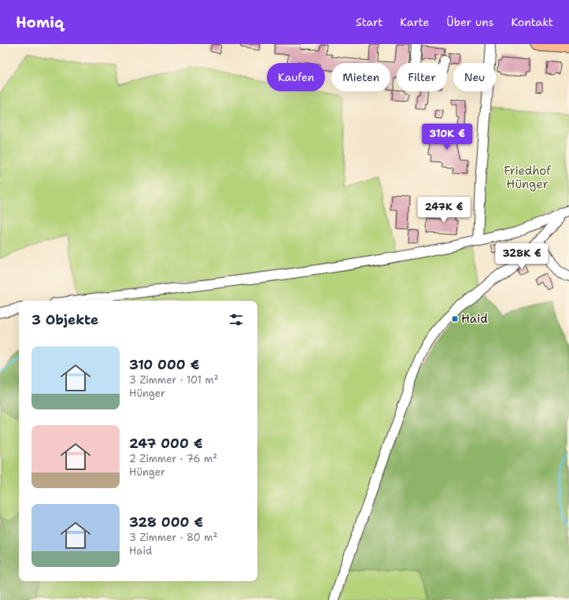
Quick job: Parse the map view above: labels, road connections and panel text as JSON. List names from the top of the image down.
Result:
{
  "parks": ["Friedhof Hünger"],
  "places": {
    "transit": ["Haid"]
  },
  "page": {
    "header": "Homiq",
    "nav": [
      "Start",
      "Karte",
      "Über uns",
      "Kontakt"
    ],
    "chip": [
      "Kaufen",
      "Mieten",
      "Filter",
      "Neu"
    ],
    "price": ["310K €", "247K €", "328K €"],
    "heading": "3 Objekte",
    "list": [
      {
        "name": "310 000 €",
        "note": "3 Zimmer · 101 m² · Hünger"
      },
      {
        "name": "247 000 €",
        "note": "2 Zimmer · 76 m² · Hünger"
      },
      {
        "name": "328 000 €",
        "note": "3 Zimmer · 80 m² · Haid"
      }
    ]
  }
}
